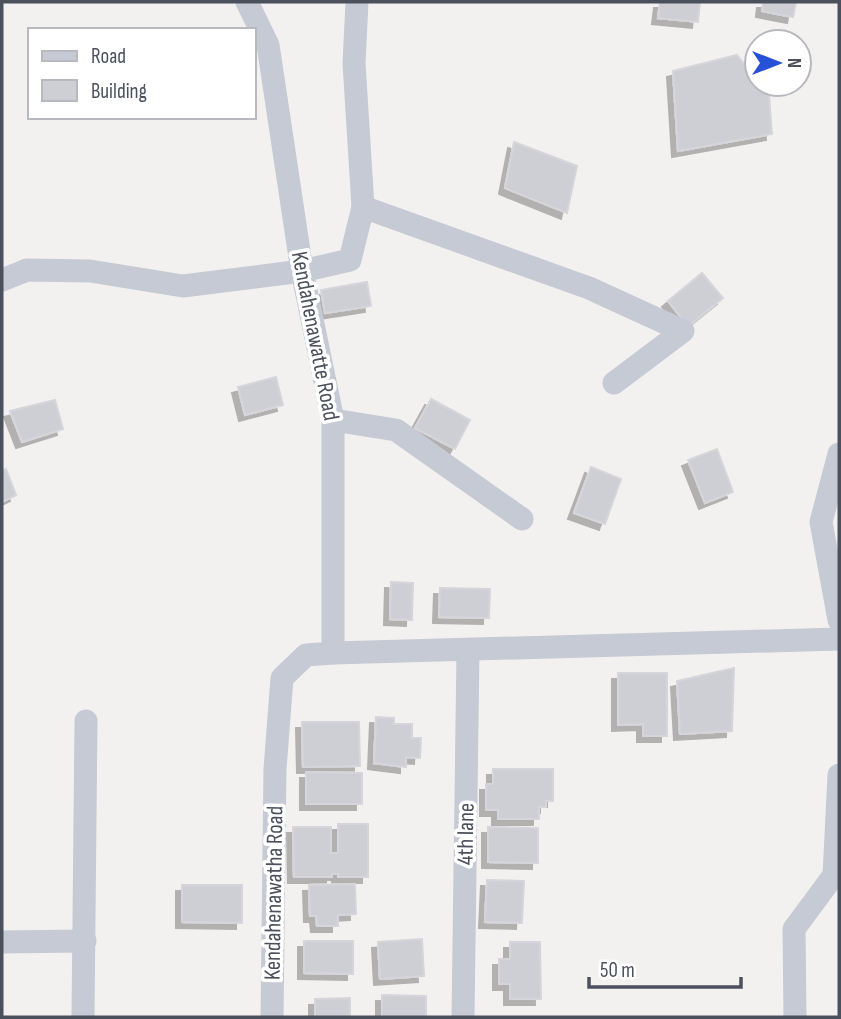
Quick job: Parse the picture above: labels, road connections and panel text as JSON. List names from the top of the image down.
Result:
{
  "streets": {
    "street": ["Kendahenawatte Road", "4th lane", "Kendahenawatha Road"]
  },
  "crossings": [
    ["Kendahenawatte Road", "Kendahenawatha Road"]
  ],
  "legend": ["Road", "Building"],
  "scale_bar": "50 m",
  "north": "right"
}
